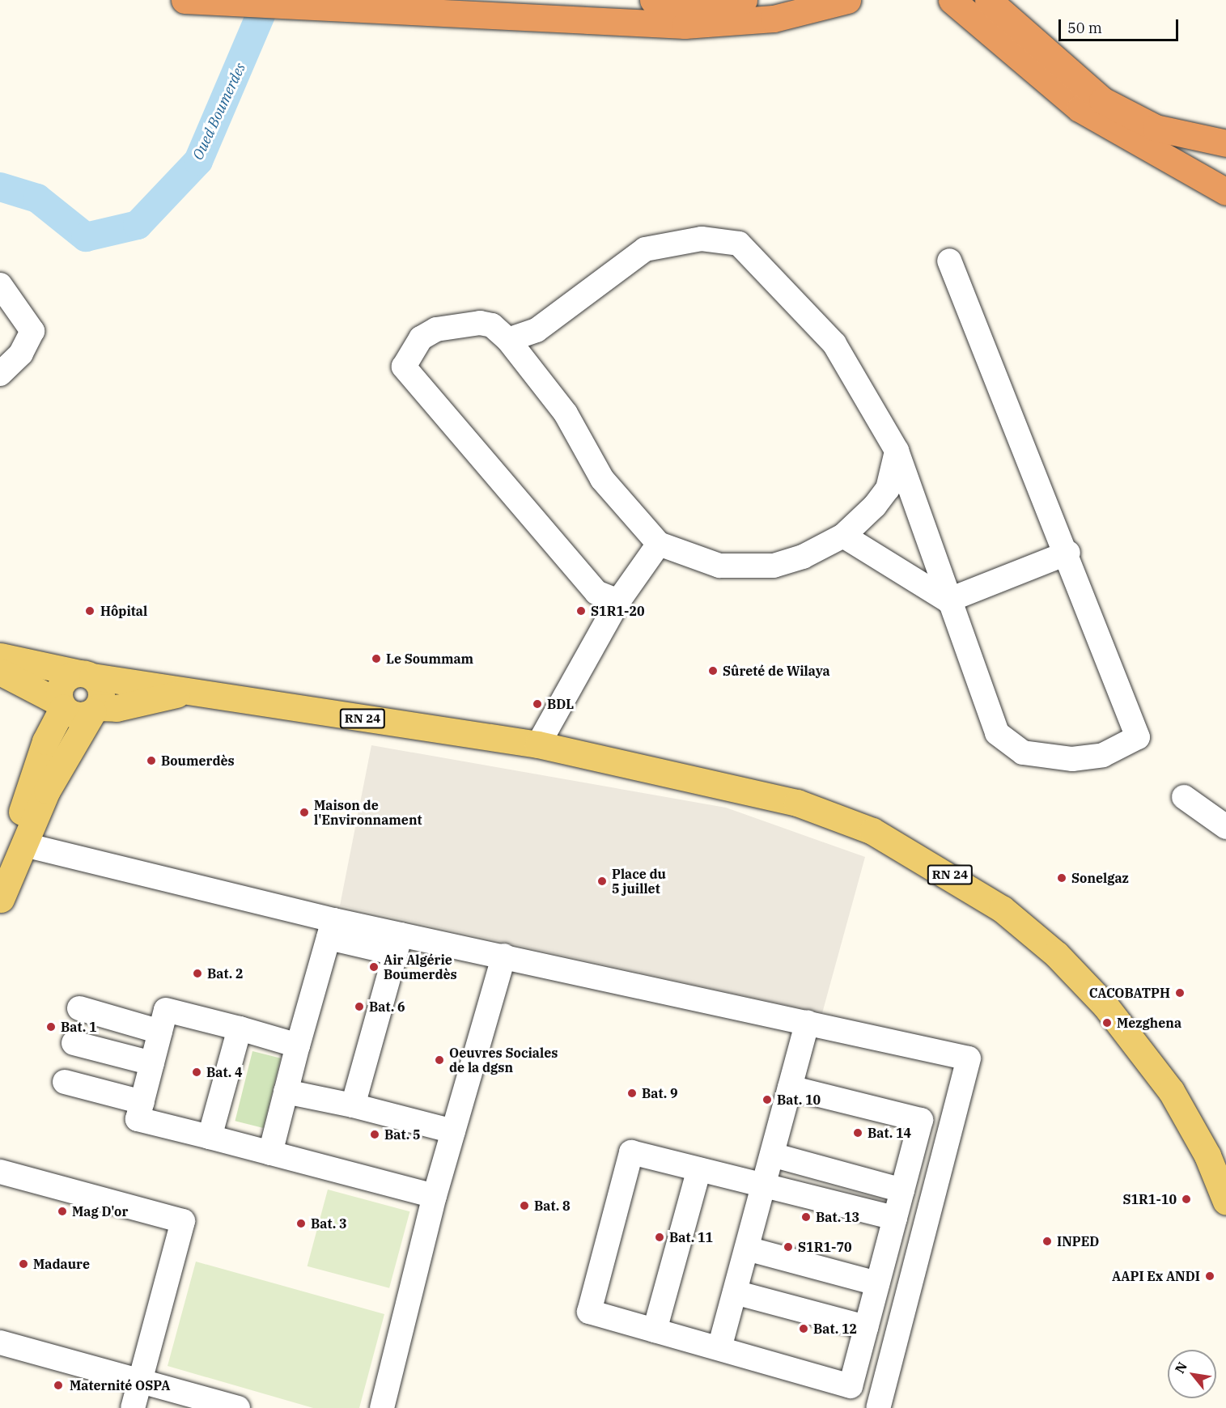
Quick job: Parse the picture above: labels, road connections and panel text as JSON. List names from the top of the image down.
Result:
{
  "streets": {
    "main road": ["RN 24"]
  },
  "water": ["Oued Boumerdes"],
  "places": [
    "Hôpital",
    "S1R1-20",
    "Le Soummam",
    "Sûreté de Wilaya",
    "BDL",
    "Boumerdès",
    "Maison de l'Environnament",
    "Sonelgaz",
    "Place du 5 juillet",
    "Air Algérie Boumerdès",
    "Bat. 2",
    "CACOBATPH",
    "Bat. 6",
    "Mezghena",
    "Bat. 1",
    "Oeuvres Sociales de la dgsn",
    "Bat. 4",
    "Bat. 9",
    "Bat. 10",
    "Bat. 14",
    "Bat. 5",
    "S1R1-10",
    "Bat. 8",
    "Mag D'or",
    "Bat. 13",
    "Bat. 3",
    "Bat. 11",
    "INPED",
    "S1R1-70",
    "Madaure",
    "AAPI Ex ANDI",
    "Bat. 12",
    "Maternité OSPA"
  ],
  "scale_bar": "50 m",
  "north": "top left"
}
